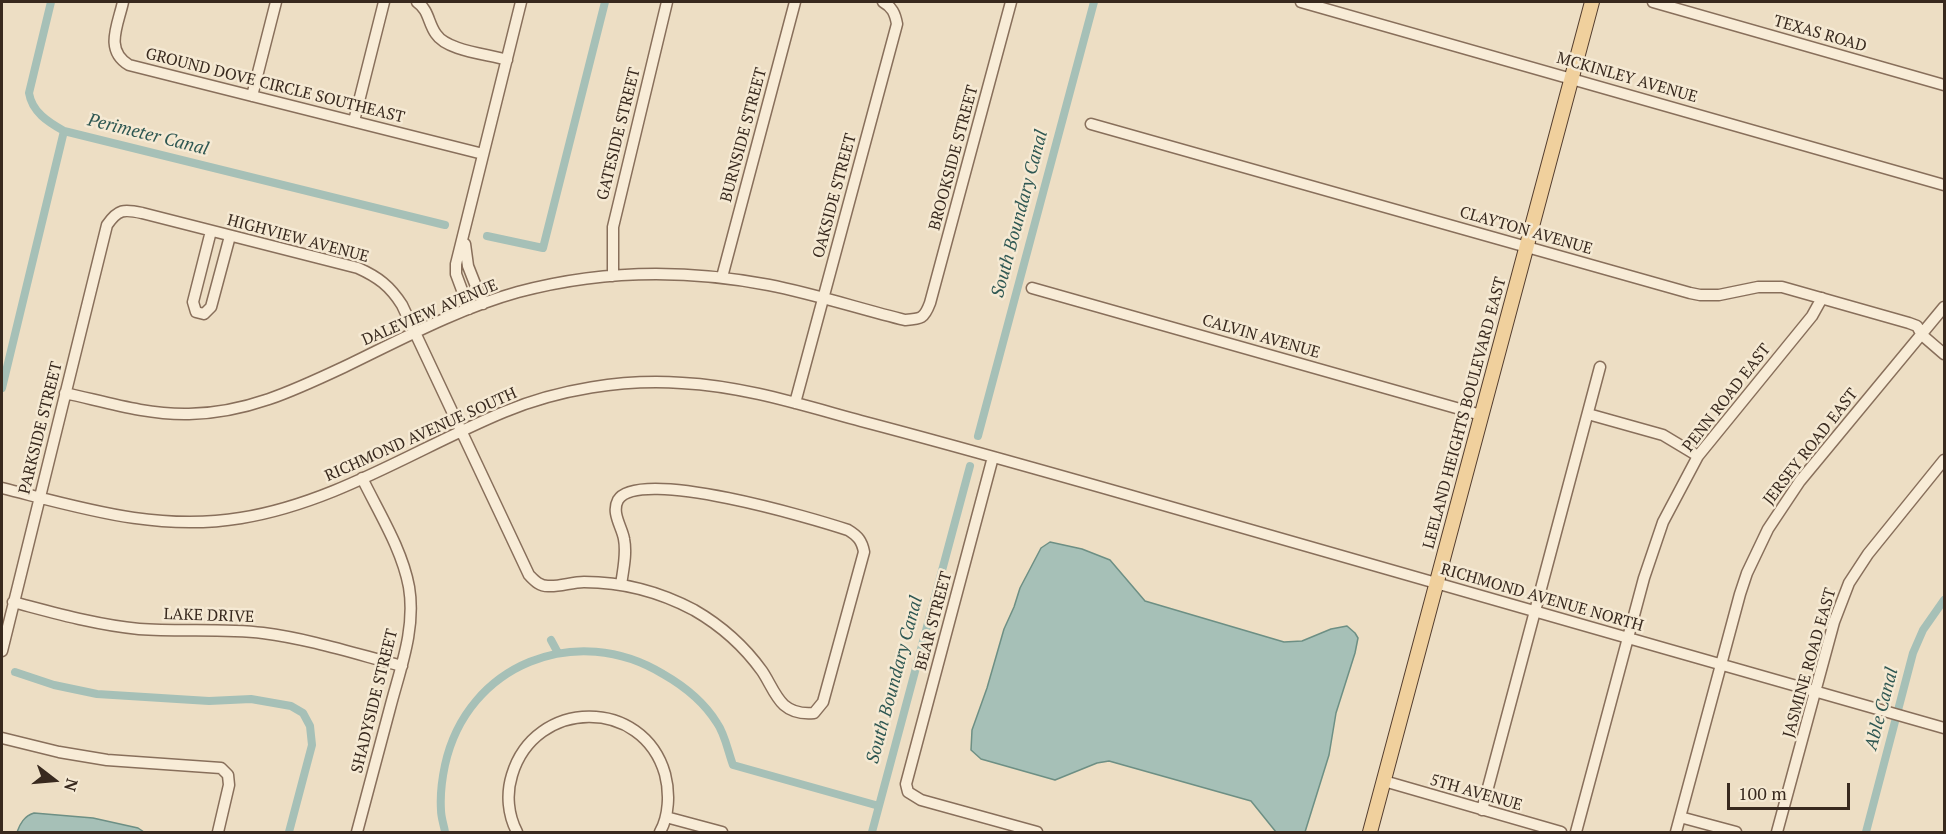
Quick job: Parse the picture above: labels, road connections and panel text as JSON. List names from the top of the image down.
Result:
{
  "streets": {
    "main road": ["LEELAND HEIGHTS BOULEVARD EAST"],
    "street": [
      "TEXAS ROAD",
      "MCKINLEY AVENUE",
      "GROUND DOVE CIRCLE SOUTHEAST",
      "GATESIDE STREET",
      "BURNSIDE STREET",
      "BROOKSIDE STREET",
      "OAKSIDE STREET",
      "CLAYTON AVENUE",
      "HIGHVIEW AVENUE",
      "DALEVIEW AVENUE",
      "CALVIN AVENUE",
      "PENN ROAD EAST",
      "PARKSIDE STREET",
      "RICHMOND AVENUE SOUTH",
      "JERSEY ROAD EAST",
      "RICHMOND AVENUE NORTH",
      "LAKE DRIVE",
      "BEAR STREET",
      "JASMINE ROAD EAST",
      "SHADYSIDE STREET",
      "5TH AVENUE"
    ]
  },
  "crossings": [
    ["MCKINLEY AVENUE", "LEELAND HEIGHTS BOULEVARD EAST"],
    ["GATESIDE STREET", "DALEVIEW AVENUE"],
    ["BURNSIDE STREET", "DALEVIEW AVENUE"],
    ["BROOKSIDE STREET", "DALEVIEW AVENUE"],
    ["OAKSIDE STREET", "DALEVIEW AVENUE"],
    ["OAKSIDE STREET", "RICHMOND AVENUE SOUTH"],
    ["CLAYTON AVENUE", "PENN ROAD EAST"],
    ["CLAYTON AVENUE", "LEELAND HEIGHTS BOULEVARD EAST"],
    ["CLAYTON AVENUE", "JERSEY ROAD EAST"],
    ["HIGHVIEW AVENUE", "DALEVIEW AVENUE"],
    ["HIGHVIEW AVENUE", "PARKSIDE STREET"],
    ["HIGHVIEW AVENUE", "RICHMOND AVENUE SOUTH"],
    ["DALEVIEW AVENUE", "PARKSIDE STREET"],
    ["CALVIN AVENUE", "LEELAND HEIGHTS BOULEVARD EAST"],
    ["PENN ROAD EAST", "RICHMOND AVENUE NORTH"],
    ["LEELAND HEIGHTS BOULEVARD EAST", "RICHMOND AVENUE NORTH"],
    ["LEELAND HEIGHTS BOULEVARD EAST", "5TH AVENUE"],
    ["PARKSIDE STREET", "RICHMOND AVENUE SOUTH"],
    ["PARKSIDE STREET", "LAKE DRIVE"],
    ["RICHMOND AVENUE SOUTH", "RICHMOND AVENUE NORTH"],
    ["RICHMOND AVENUE SOUTH", "BEAR STREET"],
    ["RICHMOND AVENUE SOUTH", "SHADYSIDE STREET"],
    ["JERSEY ROAD EAST", "RICHMOND AVENUE NORTH"],
    ["RICHMOND AVENUE NORTH", "BEAR STREET"],
    ["RICHMOND AVENUE NORTH", "JASMINE ROAD EAST"],
    ["LAKE DRIVE", "SHADYSIDE STREET"]
  ],
  "water": ["Perimeter Canal", "South Boundary Canal", "Able Canal"],
  "scale_bar": "100 m",
  "north": "right"
}
